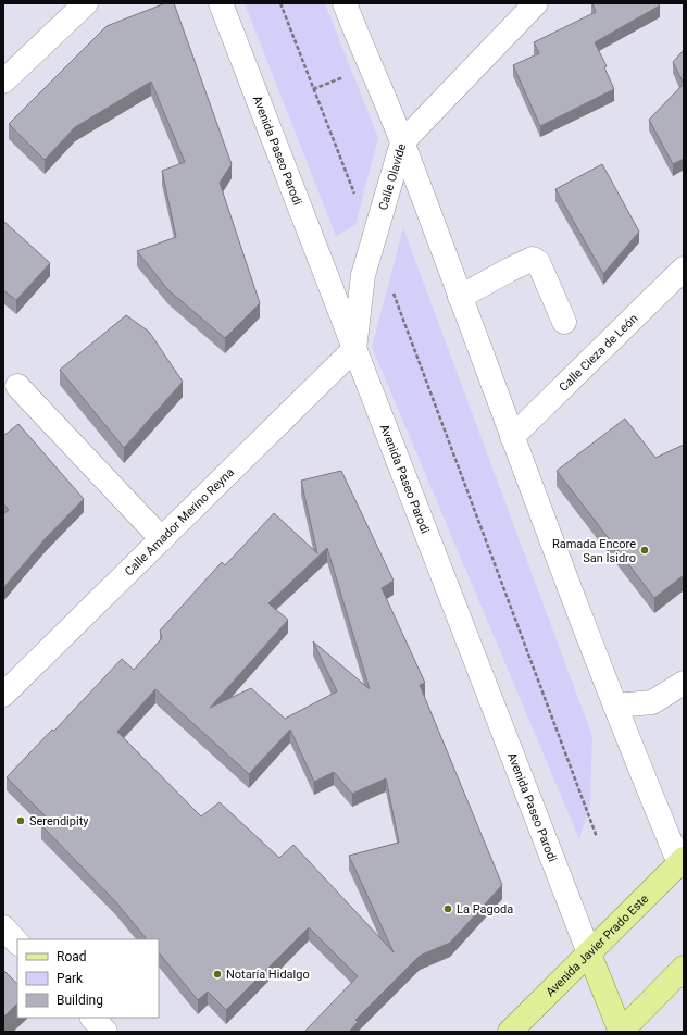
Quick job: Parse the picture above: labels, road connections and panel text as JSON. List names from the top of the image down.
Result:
{
  "streets": {
    "main road": ["Avenida Javier Prado Este"],
    "street": [
      "Avenida Paseo Parodi",
      "Calle Olavide",
      "Calle Cieza de León",
      "Calle Amador Merino Reyna"
    ]
  },
  "crossings": [
    ["Avenida Paseo Parodi", "Calle Olavide"],
    ["Avenida Paseo Parodi", "Calle Amador Merino Reyna"],
    ["Avenida Paseo Parodi", "Avenida Javier Prado Este"],
    ["Calle Olavide", "Calle Amador Merino Reyna"]
  ],
  "places": [
    "Ramada Encore San Isidro",
    "Serendipity",
    "La Pagoda",
    "Notaría Hidalgo"
  ],
  "legend": ["Road", "Park", "Building"]
}
